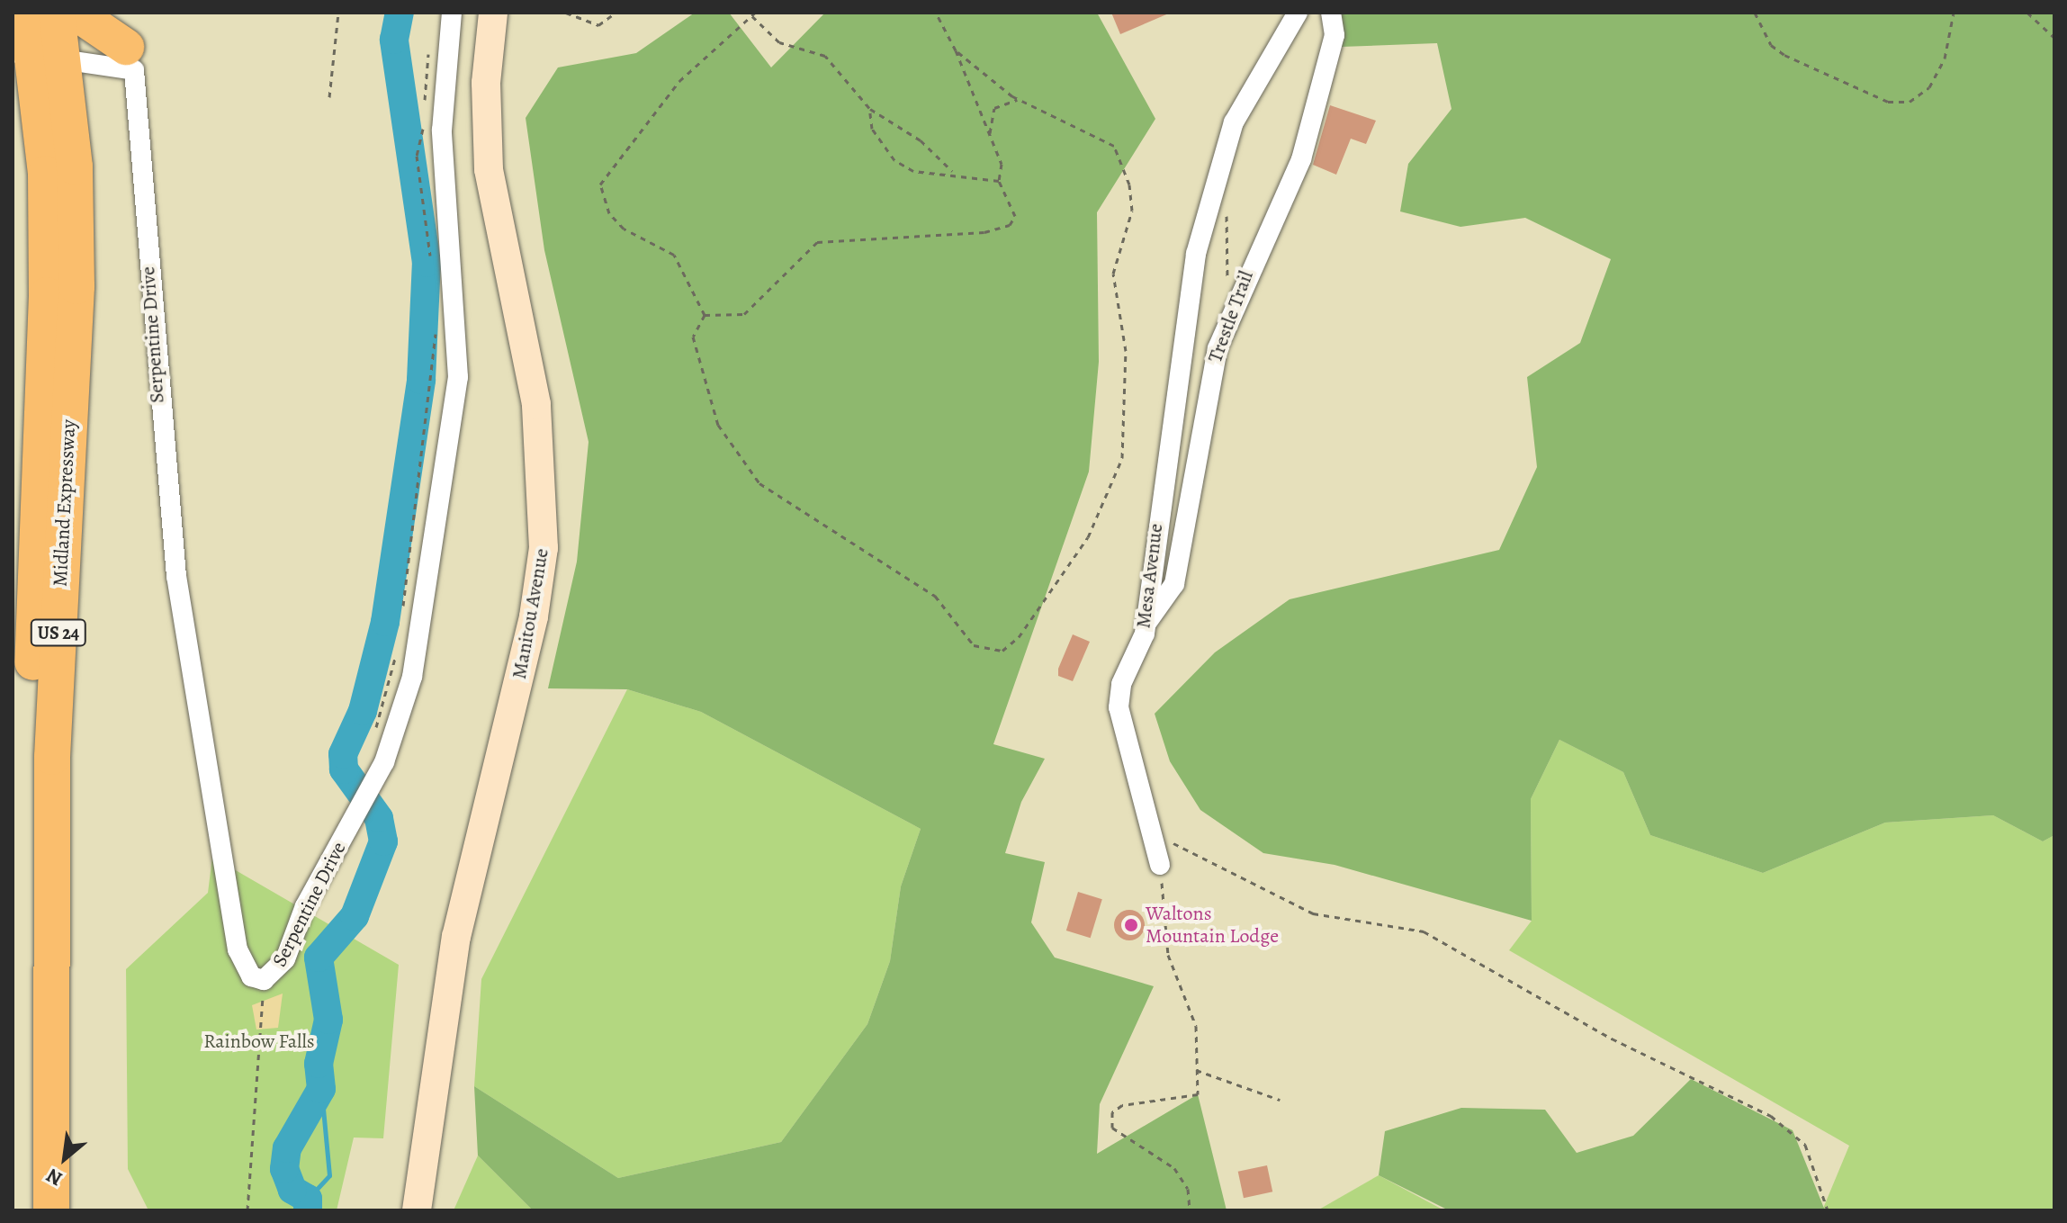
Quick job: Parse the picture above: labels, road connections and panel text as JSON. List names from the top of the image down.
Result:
{
  "streets": {
    "highway": ["Midland Expressway", "US 24"],
    "main road": ["Manitou Avenue"],
    "street": ["Trestle Trail", "Serpentine Drive", "Mesa Avenue"]
  },
  "crossings": [
    ["Trestle Trail", "Mesa Avenue"]
  ],
  "parks": ["Rainbow Falls"],
  "places": ["Waltons Mountain Lodge"],
  "north": "bottom left"
}
